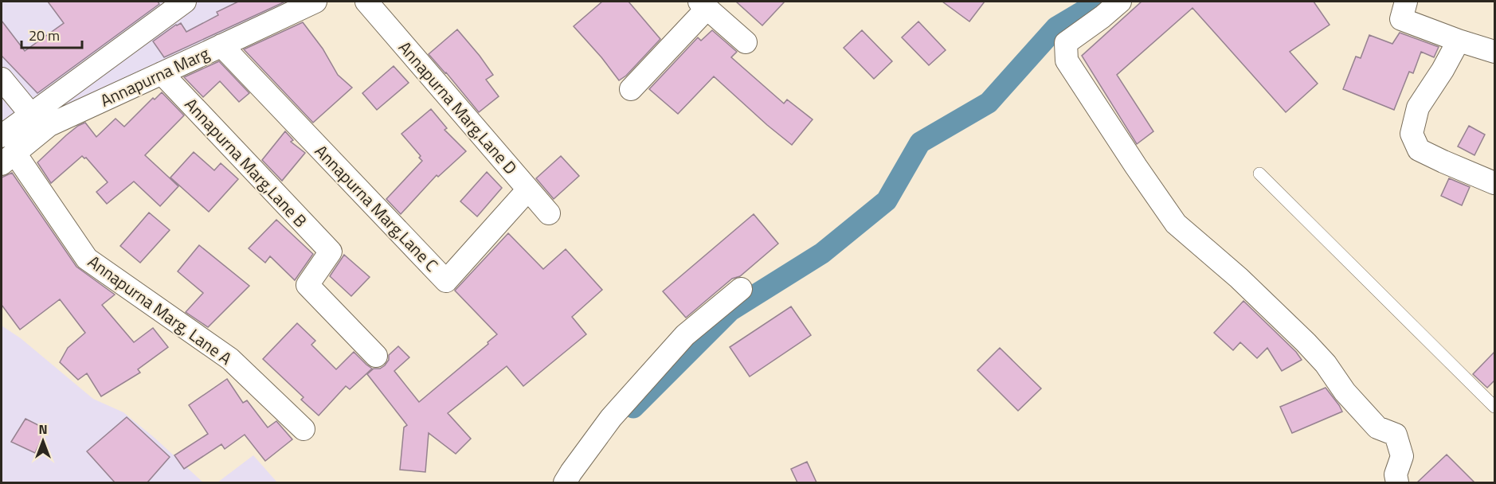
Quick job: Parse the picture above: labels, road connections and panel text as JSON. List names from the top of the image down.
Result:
{
  "streets": {
    "street": [
      "Annapurna Marg",
      "Annapurna Marg,Lane D",
      "Annapurna Marg,Lane B",
      "Annapurna Marg,Lane C",
      "Annapurna Marg, Lane A"
    ]
  },
  "crossings": [
    ["Annapurna Marg", "Annapurna Marg,Lane B"],
    ["Annapurna Marg", "Annapurna Marg,Lane C"],
    ["Annapurna Marg", "Annapurna Marg, Lane A"],
    ["Annapurna Marg,Lane D", "Annapurna Marg,Lane C"]
  ],
  "scale_bar": "20 m",
  "north": "top"
}
